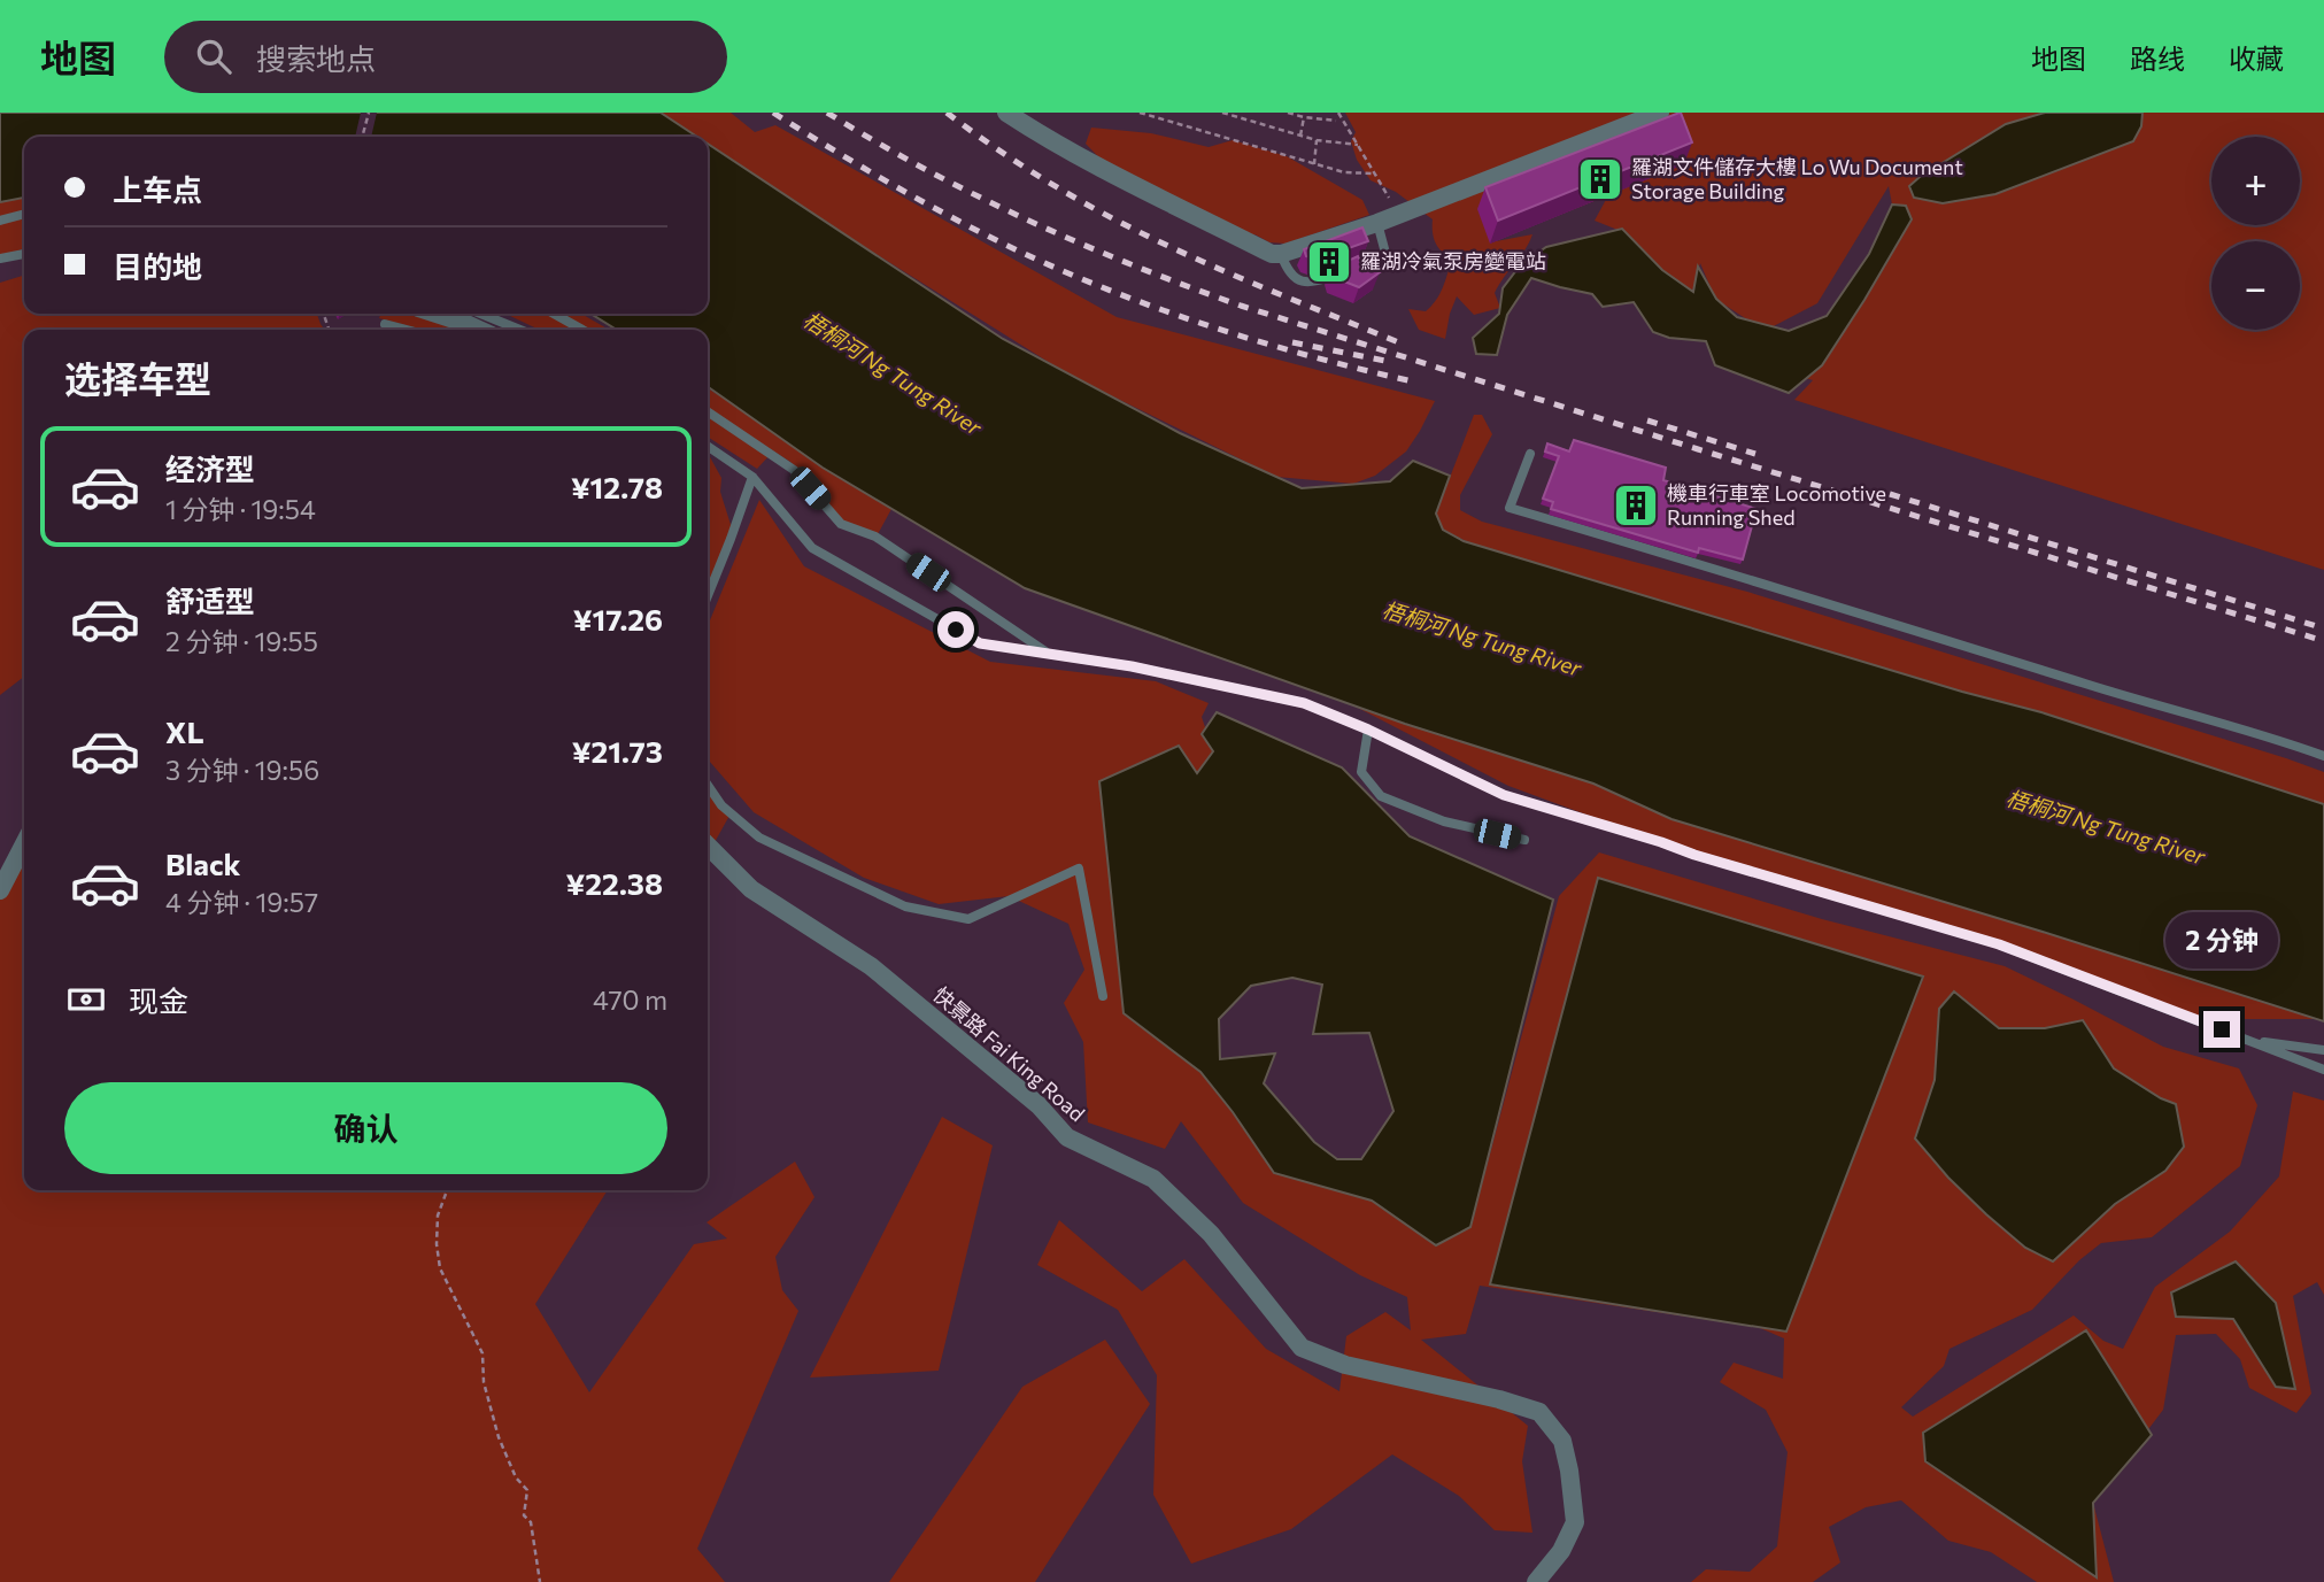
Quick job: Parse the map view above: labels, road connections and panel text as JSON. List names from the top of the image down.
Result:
{
  "streets": {
    "street": ["快景路 Fai King Road"]
  },
  "water": ["梧桐河 Ng Tung River"],
  "places": {
    "building": ["羅湖文件儲存大樓 Lo Wu Document Storage Building", "羅湖冷氣泵房變電站", "機車行車室 Locomotive Running Shed"]
  },
  "page": {
    "header": "地图",
    "search": "搜索地点",
    "nav": ["地图", "路线", "收藏"],
    "map_buttons": ["+", "−"],
    "banner": ["上车点", "目的地"],
    "heading": "选择车型",
    "list": [
      {
        "name": "经济型",
        "note": "1 分钟 · 19:54",
        "value": "¥12.78"
      },
      {
        "name": "舒适型",
        "note": "2 分钟 · 19:55",
        "value": "¥17.26"
      },
      {
        "name": "XL",
        "note": "3 分钟 · 19:56",
        "value": "¥21.73"
      },
      {
        "name": "Black",
        "note": "4 分钟 · 19:57",
        "value": "¥22.38"
      }
    ],
    "bubble": "2 分钟",
    "pay": ["现金", "470 m"],
    "buttons": "确认"
  }
}
